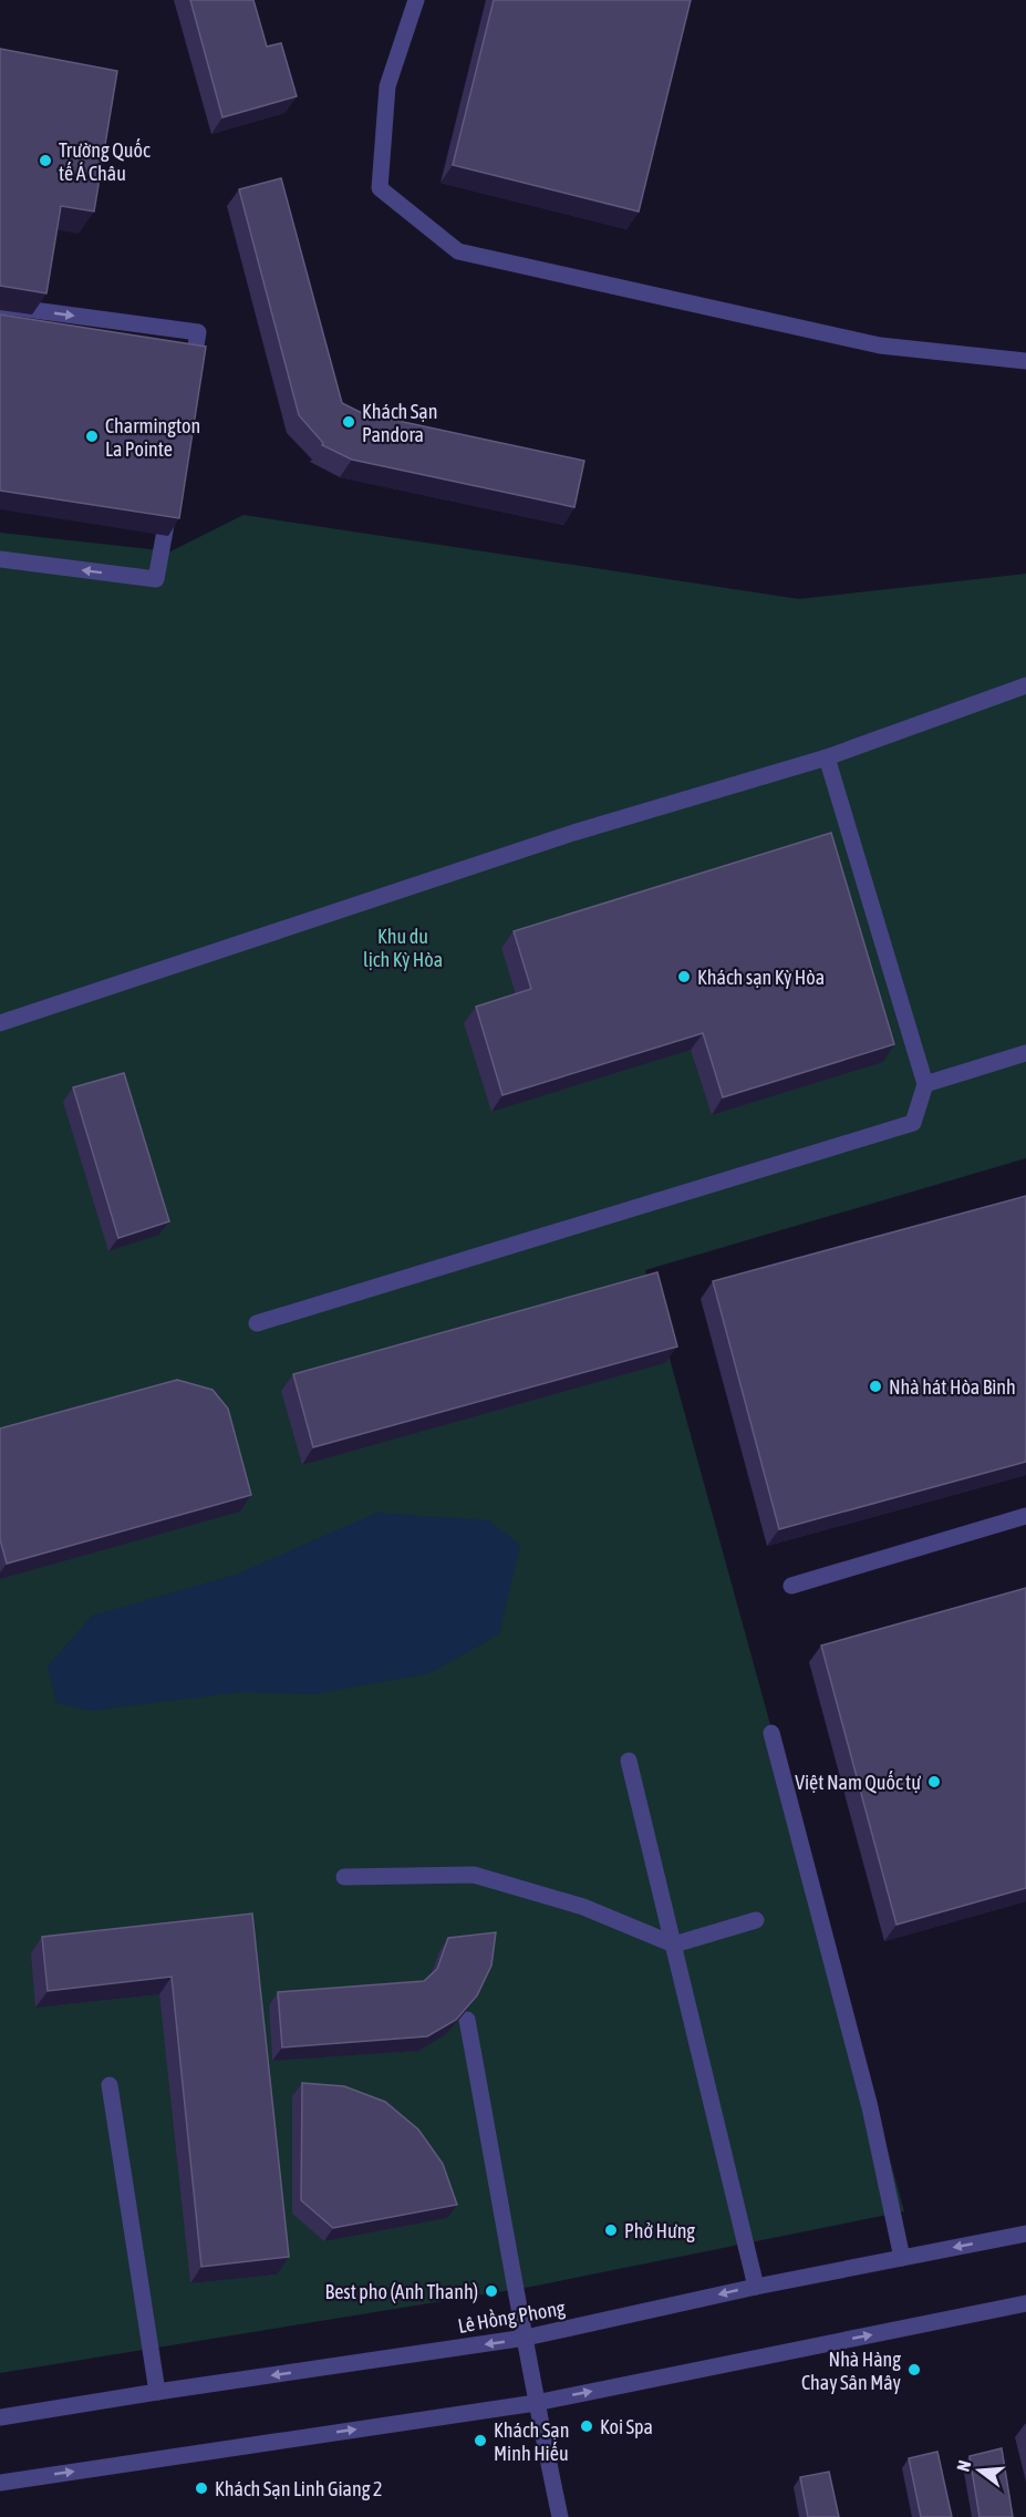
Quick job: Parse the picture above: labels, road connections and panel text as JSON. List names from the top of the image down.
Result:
{
  "streets": {
    "street": ["Lê Hồng Phong"]
  },
  "parks": ["Khu du lịch Kỳ Hòa"],
  "places": [
    "Trường Quốc tế Á Châu",
    "Khách Sạn Pandora",
    "Charmington La Pointe",
    "Khách sạn Kỳ Hòa",
    "Nhà hát Hòa Bình",
    "Việt Nam Quốc tự",
    "Phở Hưng",
    "Best pho (Anh Thanh)",
    "Nhà Hàng Chay Sân Mây",
    "Koi Spa",
    "Khách Sạn Minh Hiếu",
    "Khách Sạn Linh Giang 2"
  ],
  "north": "left"
}
